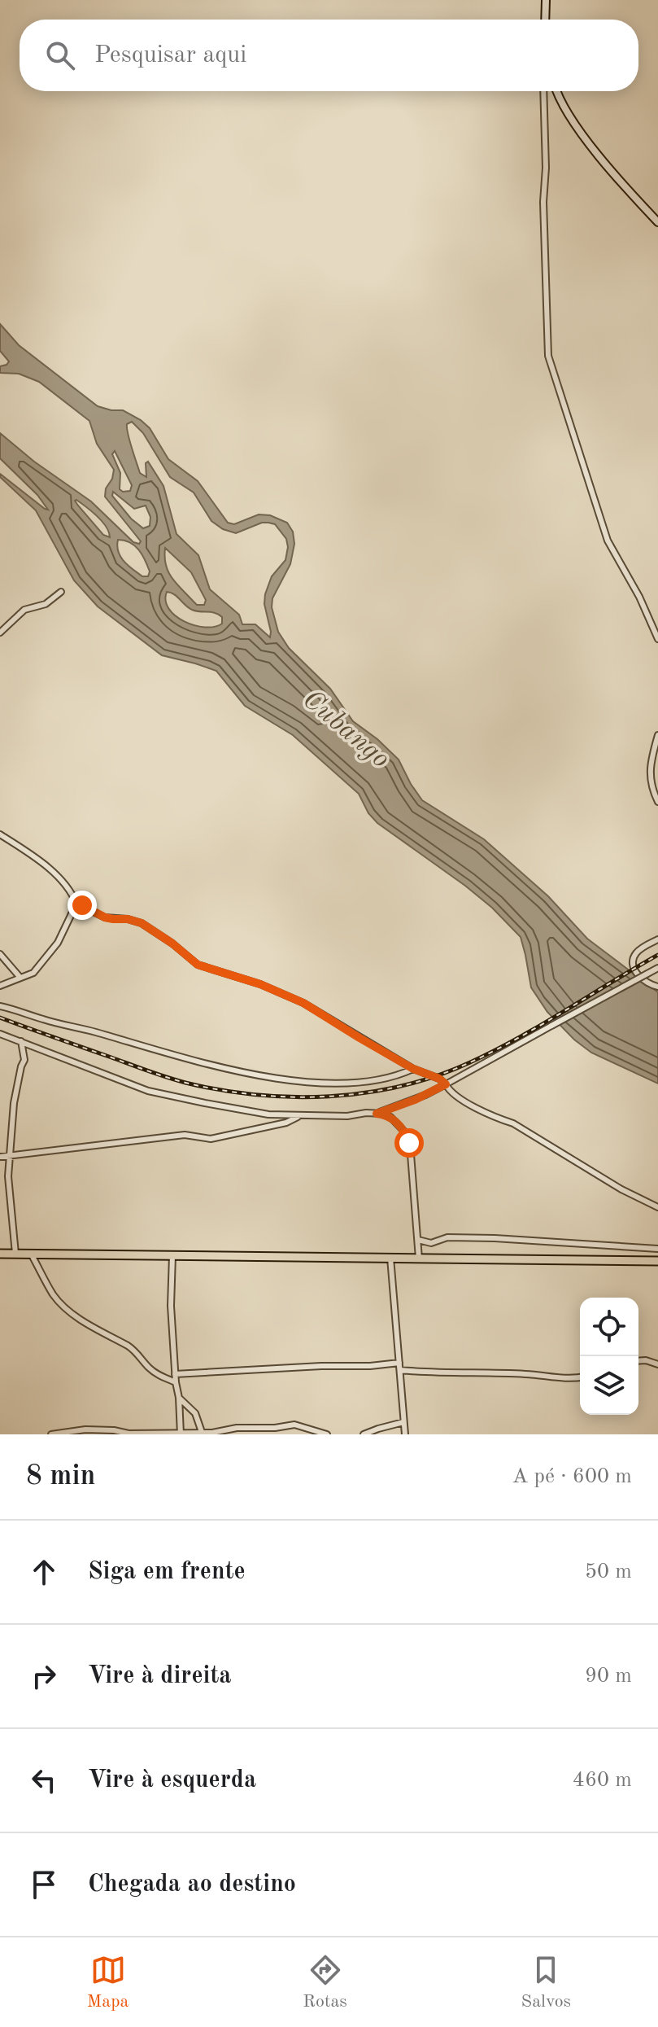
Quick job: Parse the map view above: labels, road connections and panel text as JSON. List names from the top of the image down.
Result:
{
  "water": ["Cubango"],
  "page": {
    "search": "Pesquisar aqui",
    "heading": ["8 min", "A pé · 600 m"],
    "list": [
      ["Siga em frente", "50 m"],
      ["Vire à direita", "90 m"],
      ["Vire à esquerda", "460 m"],
      "Chegada ao destino"
    ],
    "nav": ["Mapa", "Rotas", "Salvos"]
  }
}
